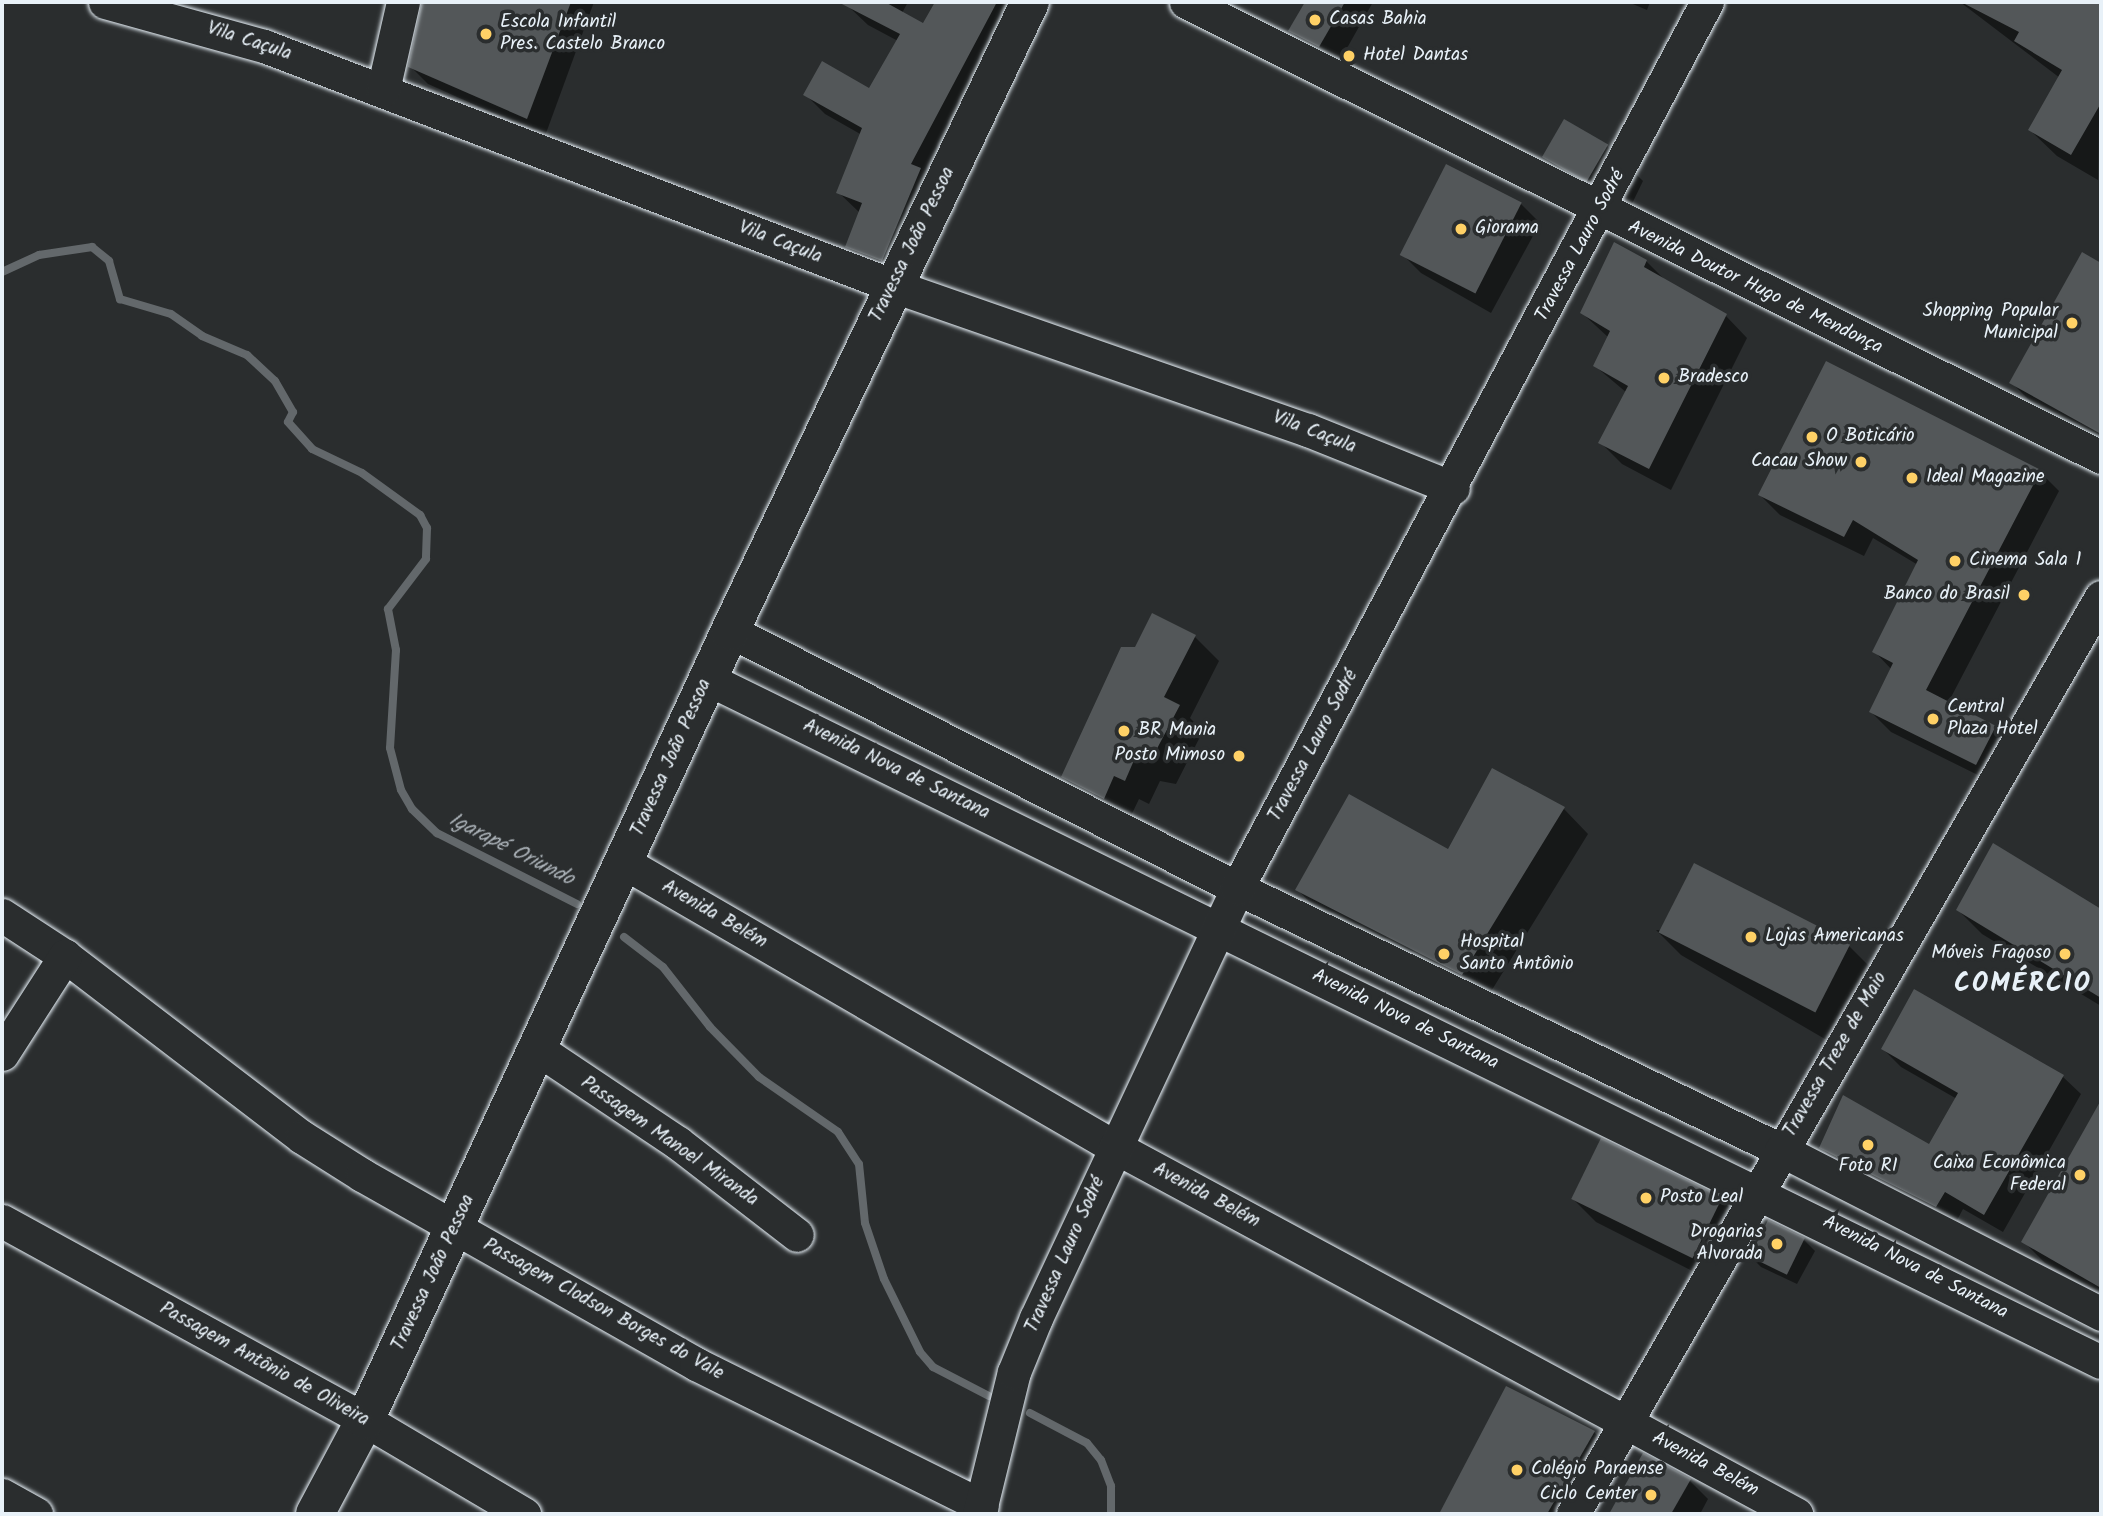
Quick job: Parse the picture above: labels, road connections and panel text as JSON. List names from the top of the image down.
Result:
{
  "streets": {
    "main road": ["Travessa João Pessoa"],
    "street": [
      "Vila Caçula",
      "Travessa Lauro Sodré",
      "Avenida Doutor Hugo de Mendonça",
      "Avenida Nova de Santana",
      "Avenida Belém",
      "Travessa Treze de Maio",
      "Passagem Manoel Miranda",
      "Passagem Clodson Borges do Vale",
      "Passagem Antônio de Oliveira"
    ]
  },
  "crossings": [
    ["Vila Caçula", "Travessa João Pessoa"],
    ["Vila Caçula", "Travessa Lauro Sodré"],
    ["Travessa João Pessoa", "Avenida Nova de Santana"],
    ["Travessa João Pessoa", "Avenida Belém"],
    ["Travessa João Pessoa", "Passagem Manoel Miranda"],
    ["Travessa João Pessoa", "Passagem Clodson Borges do Vale"],
    ["Travessa João Pessoa", "Passagem Antônio de Oliveira"],
    ["Travessa Lauro Sodré", "Avenida Doutor Hugo de Mendonça"],
    ["Travessa Lauro Sodré", "Avenida Nova de Santana"],
    ["Travessa Lauro Sodré", "Avenida Belém"],
    ["Travessa Lauro Sodré", "Passagem Clodson Borges do Vale"],
    ["Avenida Nova de Santana", "Travessa Treze de Maio"],
    ["Avenida Belém", "Travessa Treze de Maio"]
  ],
  "districts": ["COMÉRCIO"],
  "water": ["Igarapé Oriundo"],
  "places": [
    "Casas Bahia",
    "Escola Infantil Pres. Castelo Branco",
    "Hotel Dantas",
    "Giorama",
    "Shopping Popular Municipal",
    "Bradesco",
    "O Boticário",
    "Cacau Show",
    "Ideal Magazine",
    "Cinema Sala 1",
    "Banco do Brasil",
    "Central Plaza Hotel",
    "BR Mania",
    "Posto Mimoso",
    "Lojas Americanas",
    "Hospital Santo Antônio",
    "Móveis Fragoso",
    "Foto RI",
    "Caixa Econômica Federal",
    "Posto Leal",
    "Drogarias Alvorada",
    "Colégio Paraense",
    "Ciclo Center"
  ]
}
